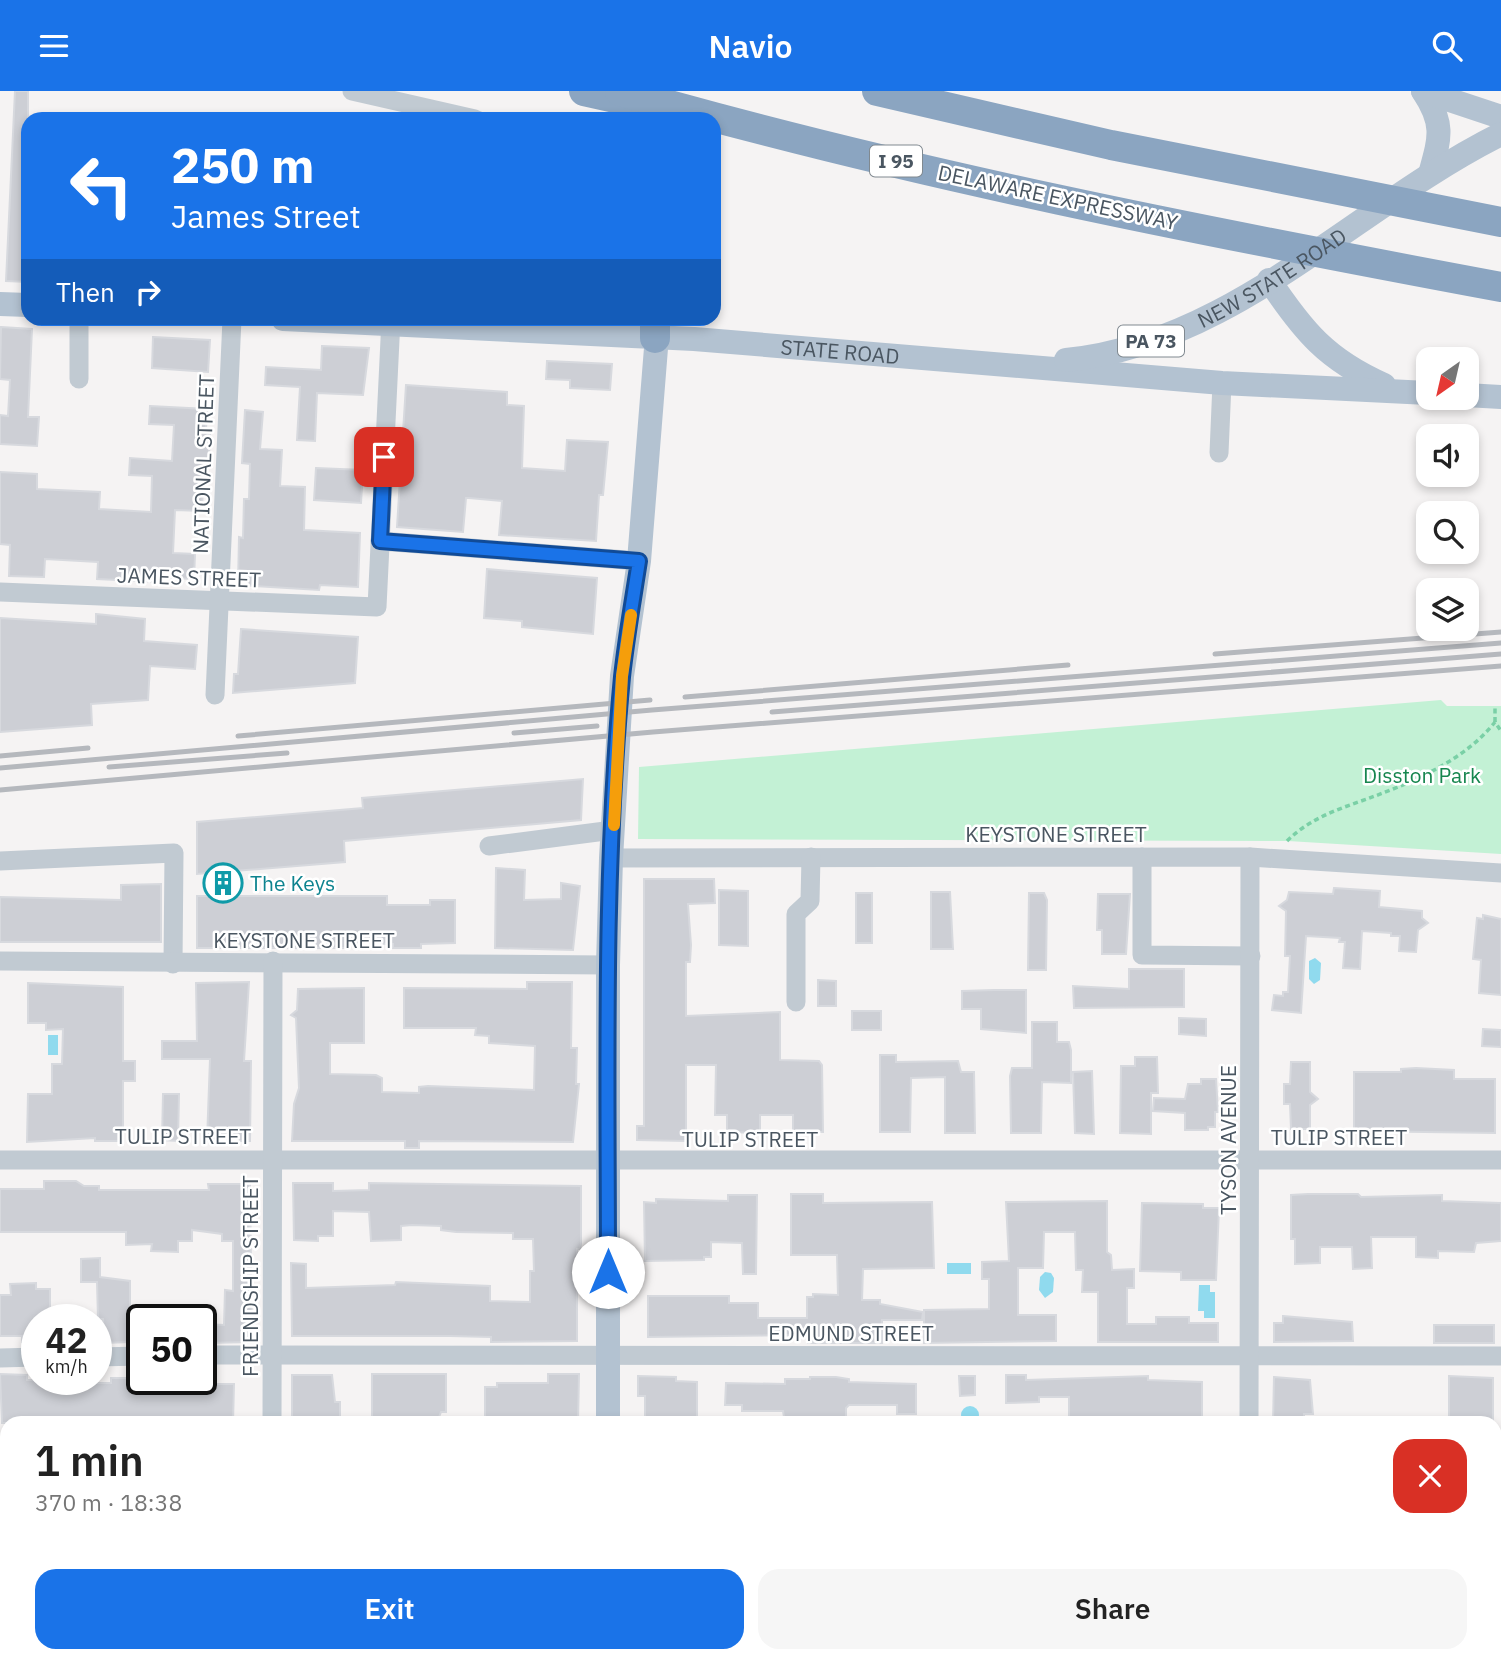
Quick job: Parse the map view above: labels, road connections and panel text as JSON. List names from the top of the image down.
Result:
{
  "streets": {
    "highway": ["I 95", "DELAWARE EXPRESSWAY"],
    "main road": ["NEW STATE ROAD", "PA 73", "STATE ROAD"],
    "street": [
      "NATIONAL STREET",
      "JAMES STREET",
      "KEYSTONE STREET",
      "TULIP STREET",
      "TYSON AVENUE",
      "FRIENDSHIP STREET",
      "EDMUND STREET"
    ]
  },
  "crossings": [
    ["NEW STATE ROAD", "STATE ROAD"],
    ["NATIONAL STREET", "JAMES STREET"],
    ["KEYSTONE STREET", "TYSON AVENUE"],
    ["KEYSTONE STREET", "FRIENDSHIP STREET"],
    ["TULIP STREET", "TYSON AVENUE"],
    ["TULIP STREET", "FRIENDSHIP STREET"],
    ["TYSON AVENUE", "EDMUND STREET"],
    ["FRIENDSHIP STREET", "EDMUND STREET"]
  ],
  "parks": ["Disston Park"],
  "places": {
    "building": ["The Keys"]
  },
  "north": "bottom left",
  "page": {
    "header": "Navio",
    "turn": ["250 m", "James Street"],
    "then": "Then",
    "speed": "42 km/h",
    "limit": "50",
    "heading": ["1 min", "370 m · 18:38"],
    "buttons": ["Exit", "Share"]
  }
}
